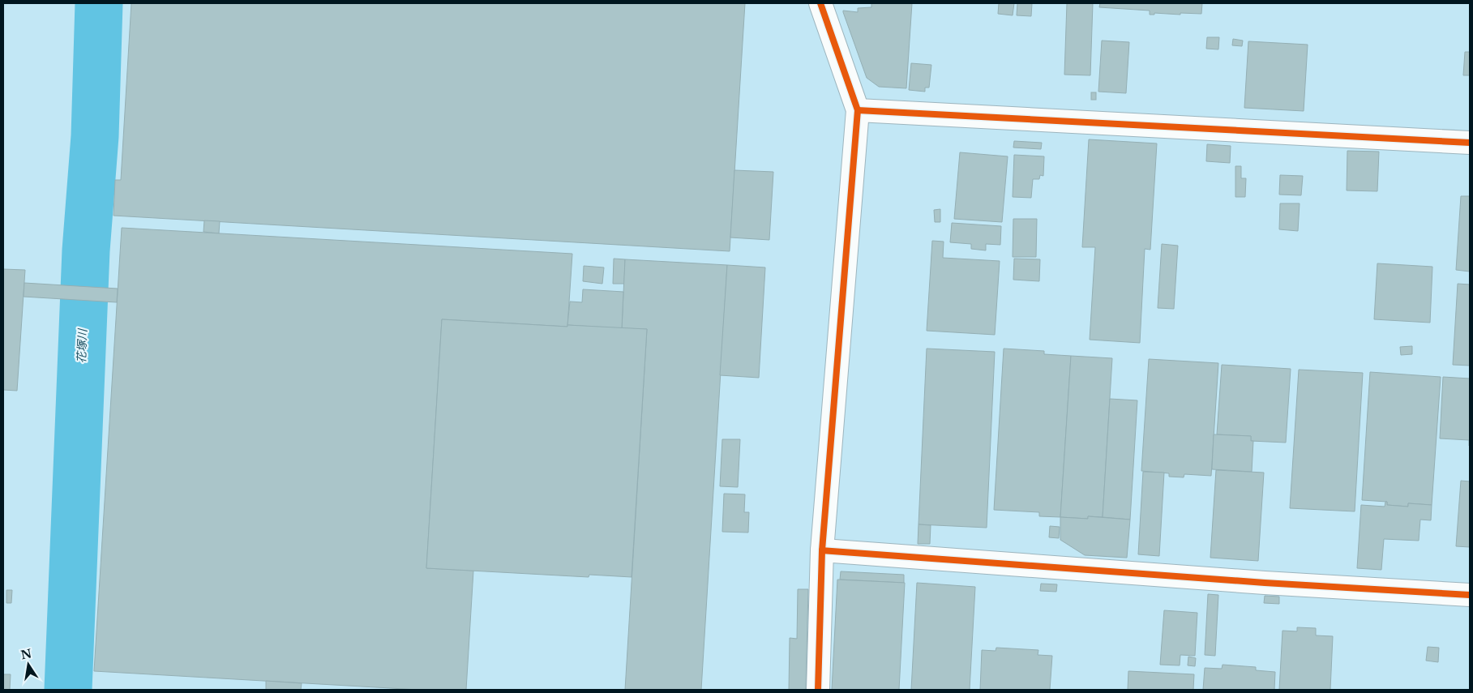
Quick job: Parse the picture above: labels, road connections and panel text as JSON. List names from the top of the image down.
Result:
{
  "water": ["花塚川"],
  "north": "top"
}
